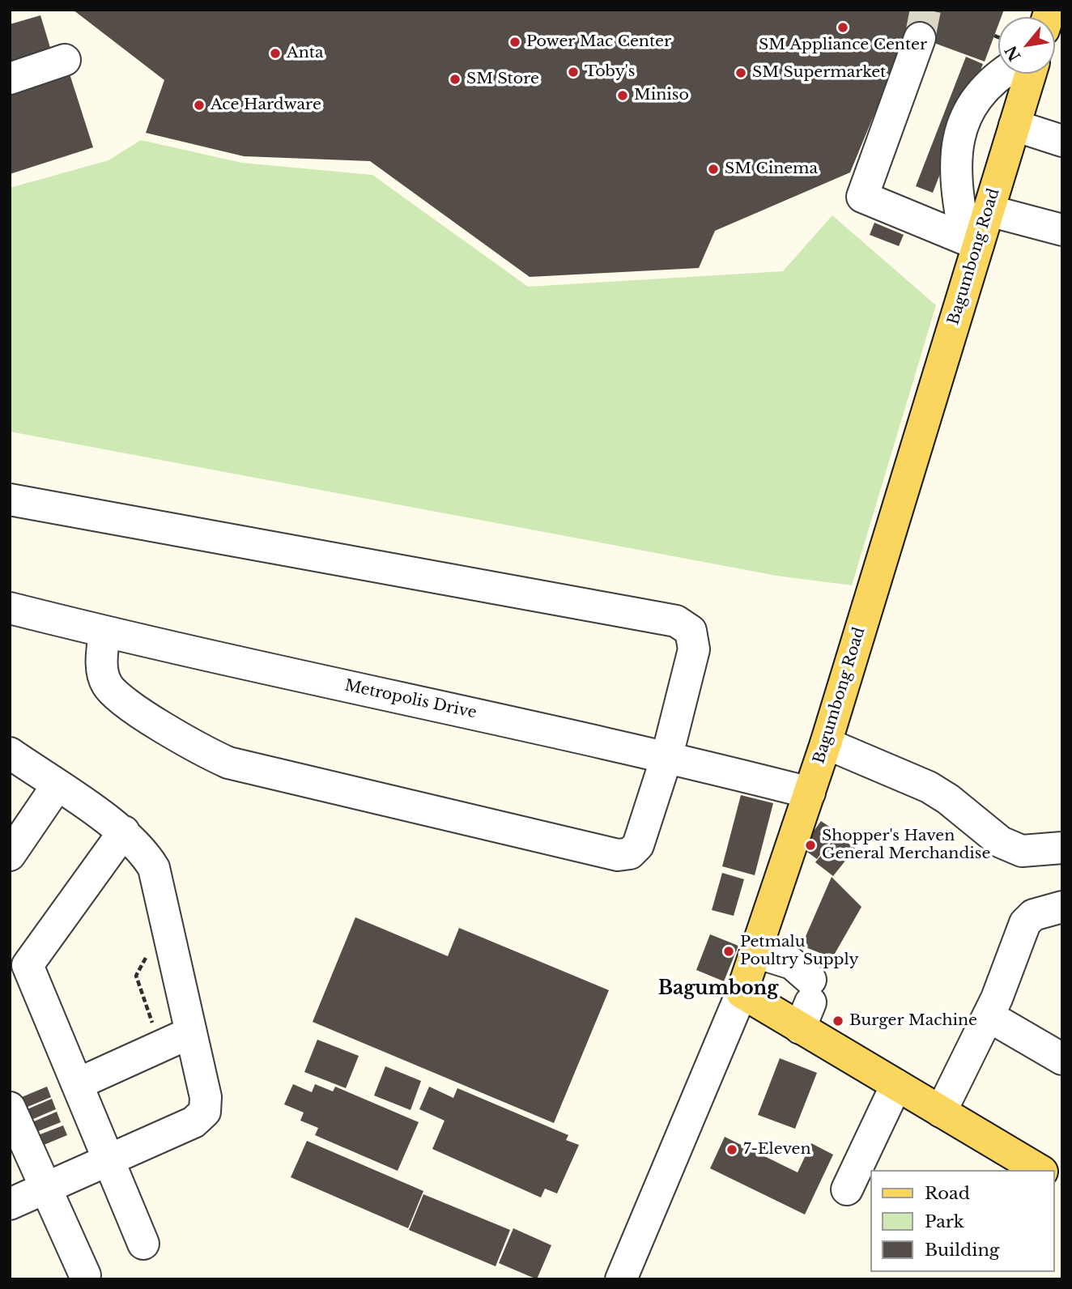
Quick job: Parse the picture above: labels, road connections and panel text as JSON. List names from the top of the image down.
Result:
{
  "streets": {
    "main road": ["Bagumbong Road"],
    "street": ["Metropolis Drive"]
  },
  "crossings": [
    ["Bagumbong Road", "Metropolis Drive"]
  ],
  "districts": ["Bagumbong"],
  "places": [
    "SM Appliance Center",
    "Power Mac Center",
    "Anta",
    "Toby's",
    "SM Supermarket",
    "SM Store",
    "Miniso",
    "Ace Hardware",
    "SM Cinema",
    "Shopper's Haven General Merchandise",
    "Petmalu Poultry Supply",
    "Burger Machine",
    "7-Eleven"
  ],
  "legend": ["Road", "Park", "Building"],
  "north": "bottom left"
}
